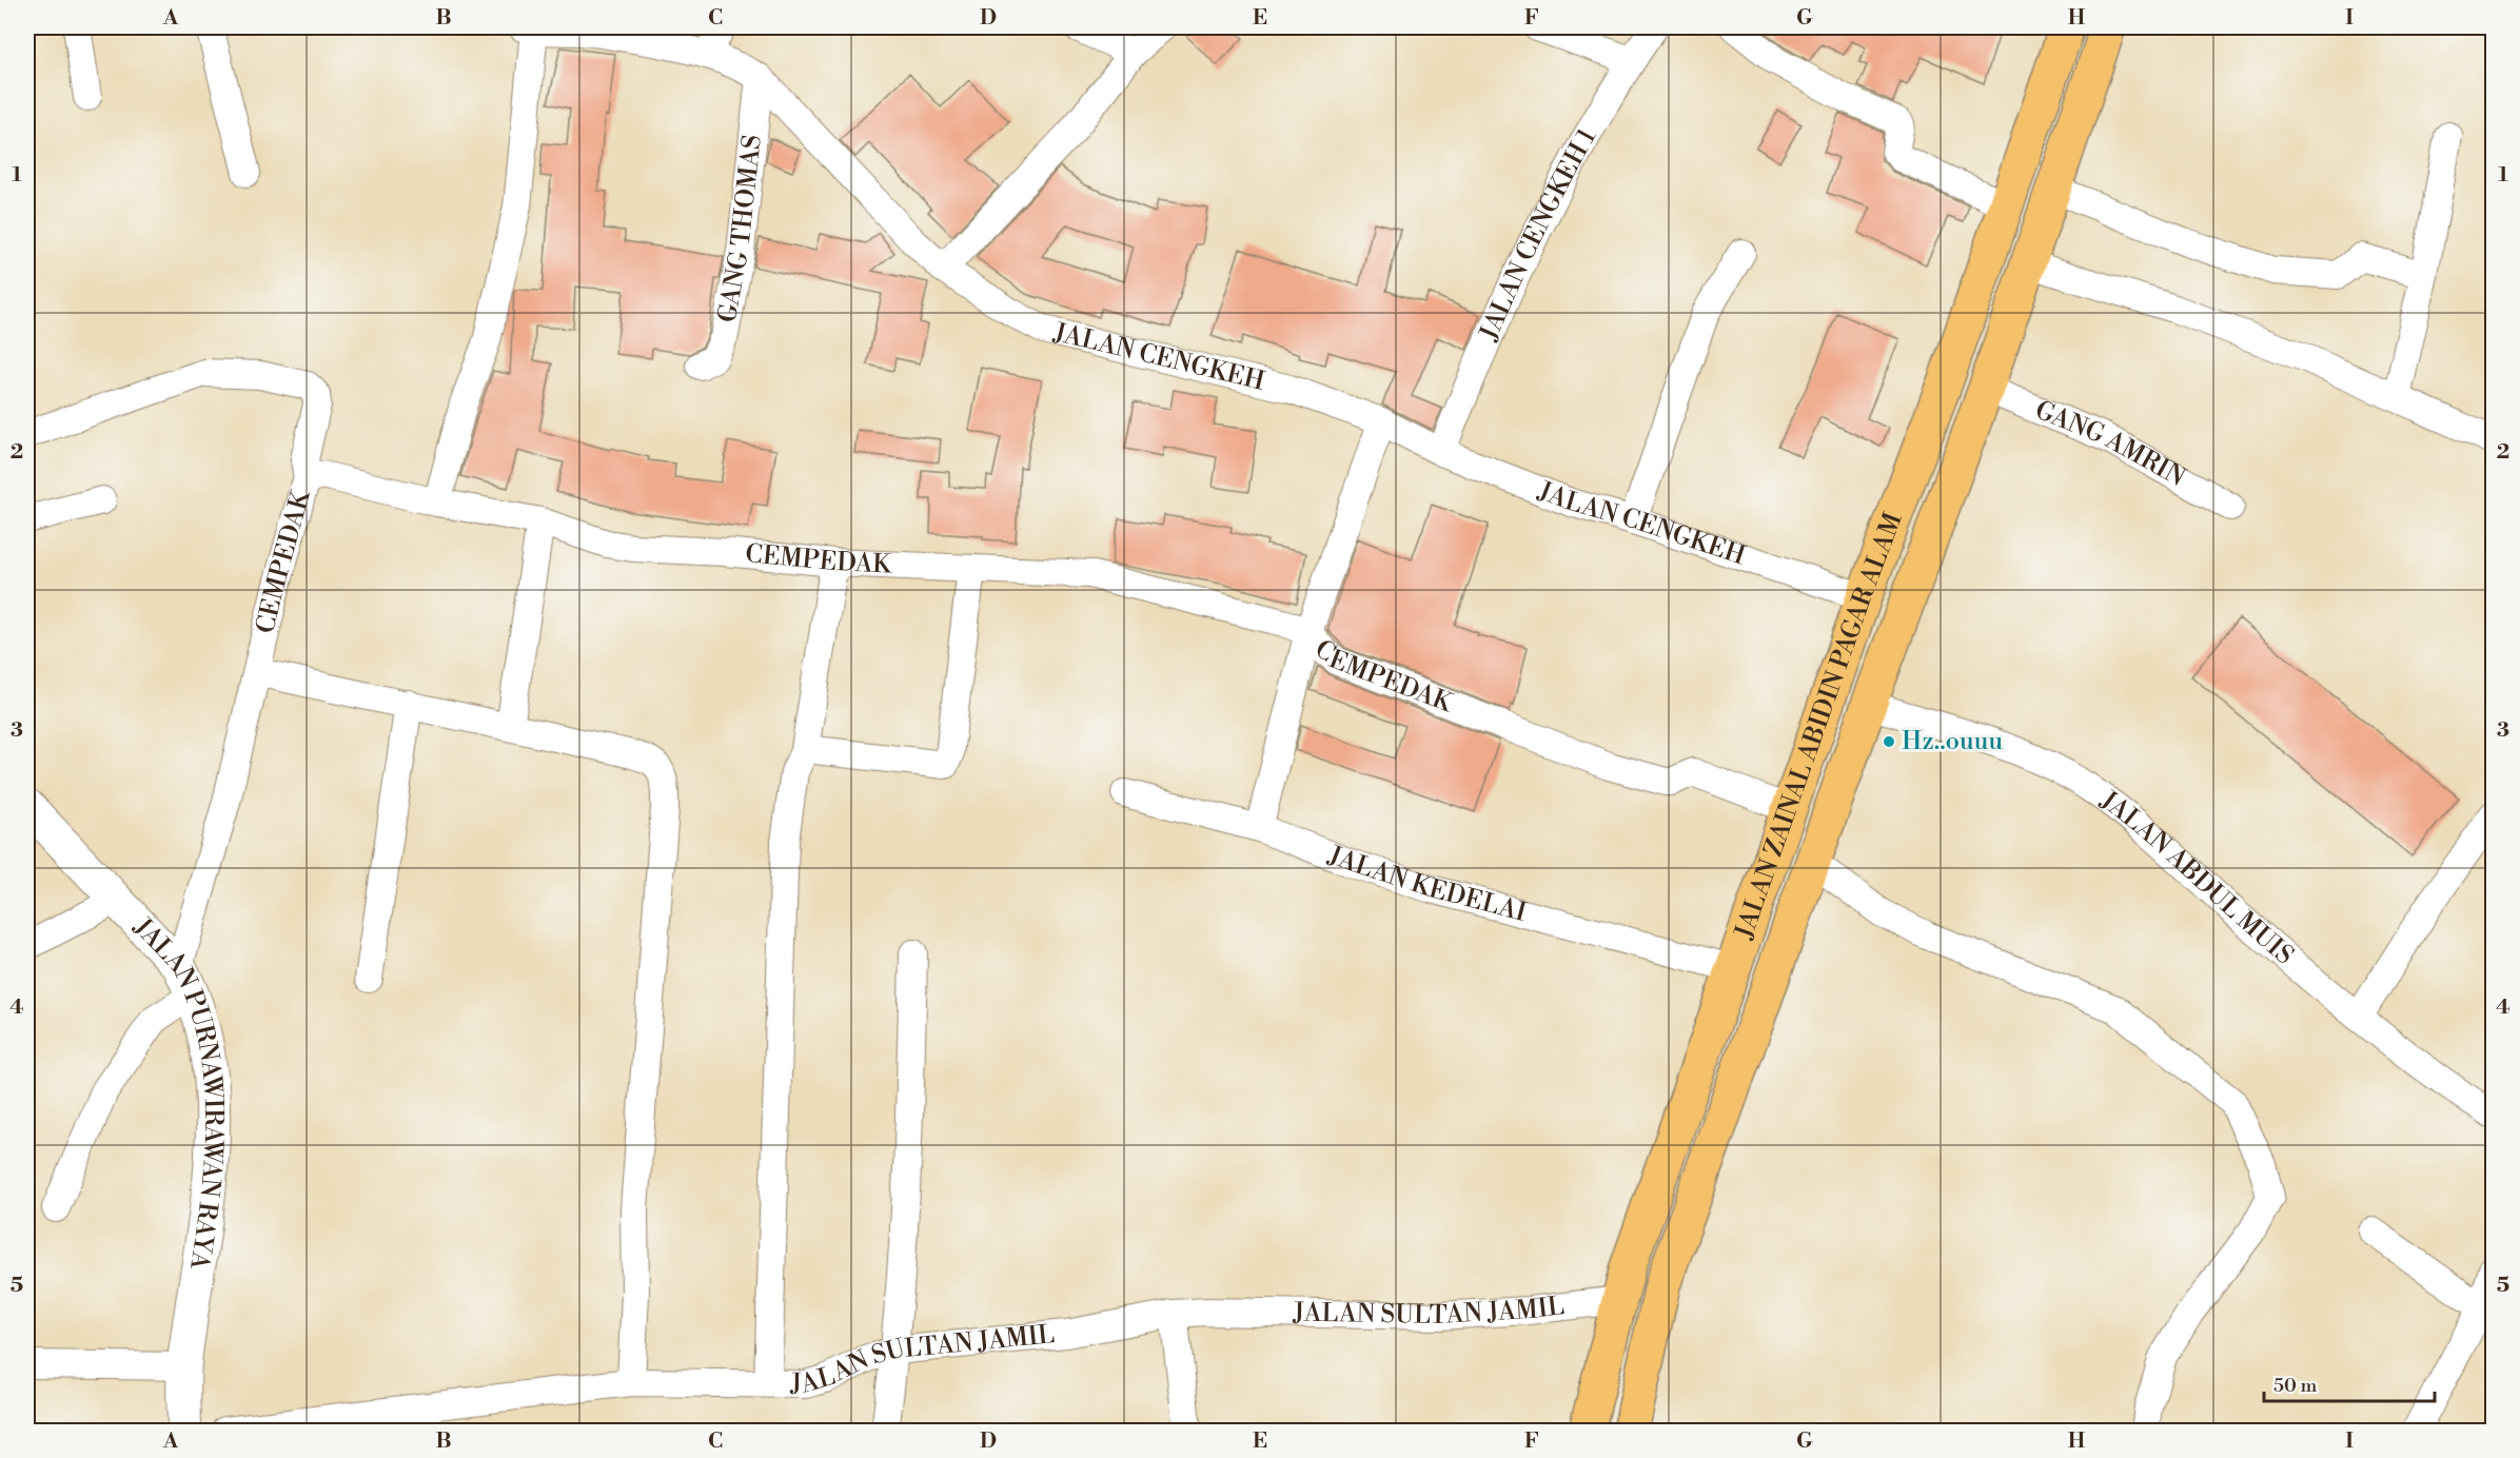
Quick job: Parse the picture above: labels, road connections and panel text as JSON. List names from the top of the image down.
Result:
{
  "streets": {
    "highway": ["JALAN ZAINAL ABIDIN PAGAR ALAM"],
    "street": [
      "GANG THOMAS",
      "JALAN CENGKEH 1",
      "JALAN CENGKEH",
      "GANG AMRIN",
      "CEMPEDAK",
      "JALAN ABDUL MUIS",
      "JALAN KEDELAI",
      "JALAN PURNAWIRAWAN RAYA",
      "JALAN SULTAN JAMIL"
    ]
  },
  "crossings": [
    ["GANG THOMAS", "JALAN CENGKEH"],
    ["JALAN CENGKEH 1", "JALAN CENGKEH"],
    ["JALAN CENGKEH", "JALAN ZAINAL ABIDIN PAGAR ALAM"],
    ["GANG AMRIN", "JALAN ZAINAL ABIDIN PAGAR ALAM"],
    ["CEMPEDAK", "JALAN ZAINAL ABIDIN PAGAR ALAM"],
    ["CEMPEDAK", "JALAN PURNAWIRAWAN RAYA"],
    ["JALAN ZAINAL ABIDIN PAGAR ALAM", "JALAN ABDUL MUIS"],
    ["JALAN ZAINAL ABIDIN PAGAR ALAM", "JALAN KEDELAI"],
    ["JALAN ZAINAL ABIDIN PAGAR ALAM", "JALAN SULTAN JAMIL"]
  ],
  "places": ["Hz..ouuu"],
  "scale_bar": "50 m",
  "grid": {
    "columns": [
      "A",
      "B",
      "C",
      "D",
      "E",
      "F",
      "G",
      "H",
      "I"
    ],
    "rows": [
      "1",
      "2",
      "3",
      "4",
      "5"
    ]
  }
}
